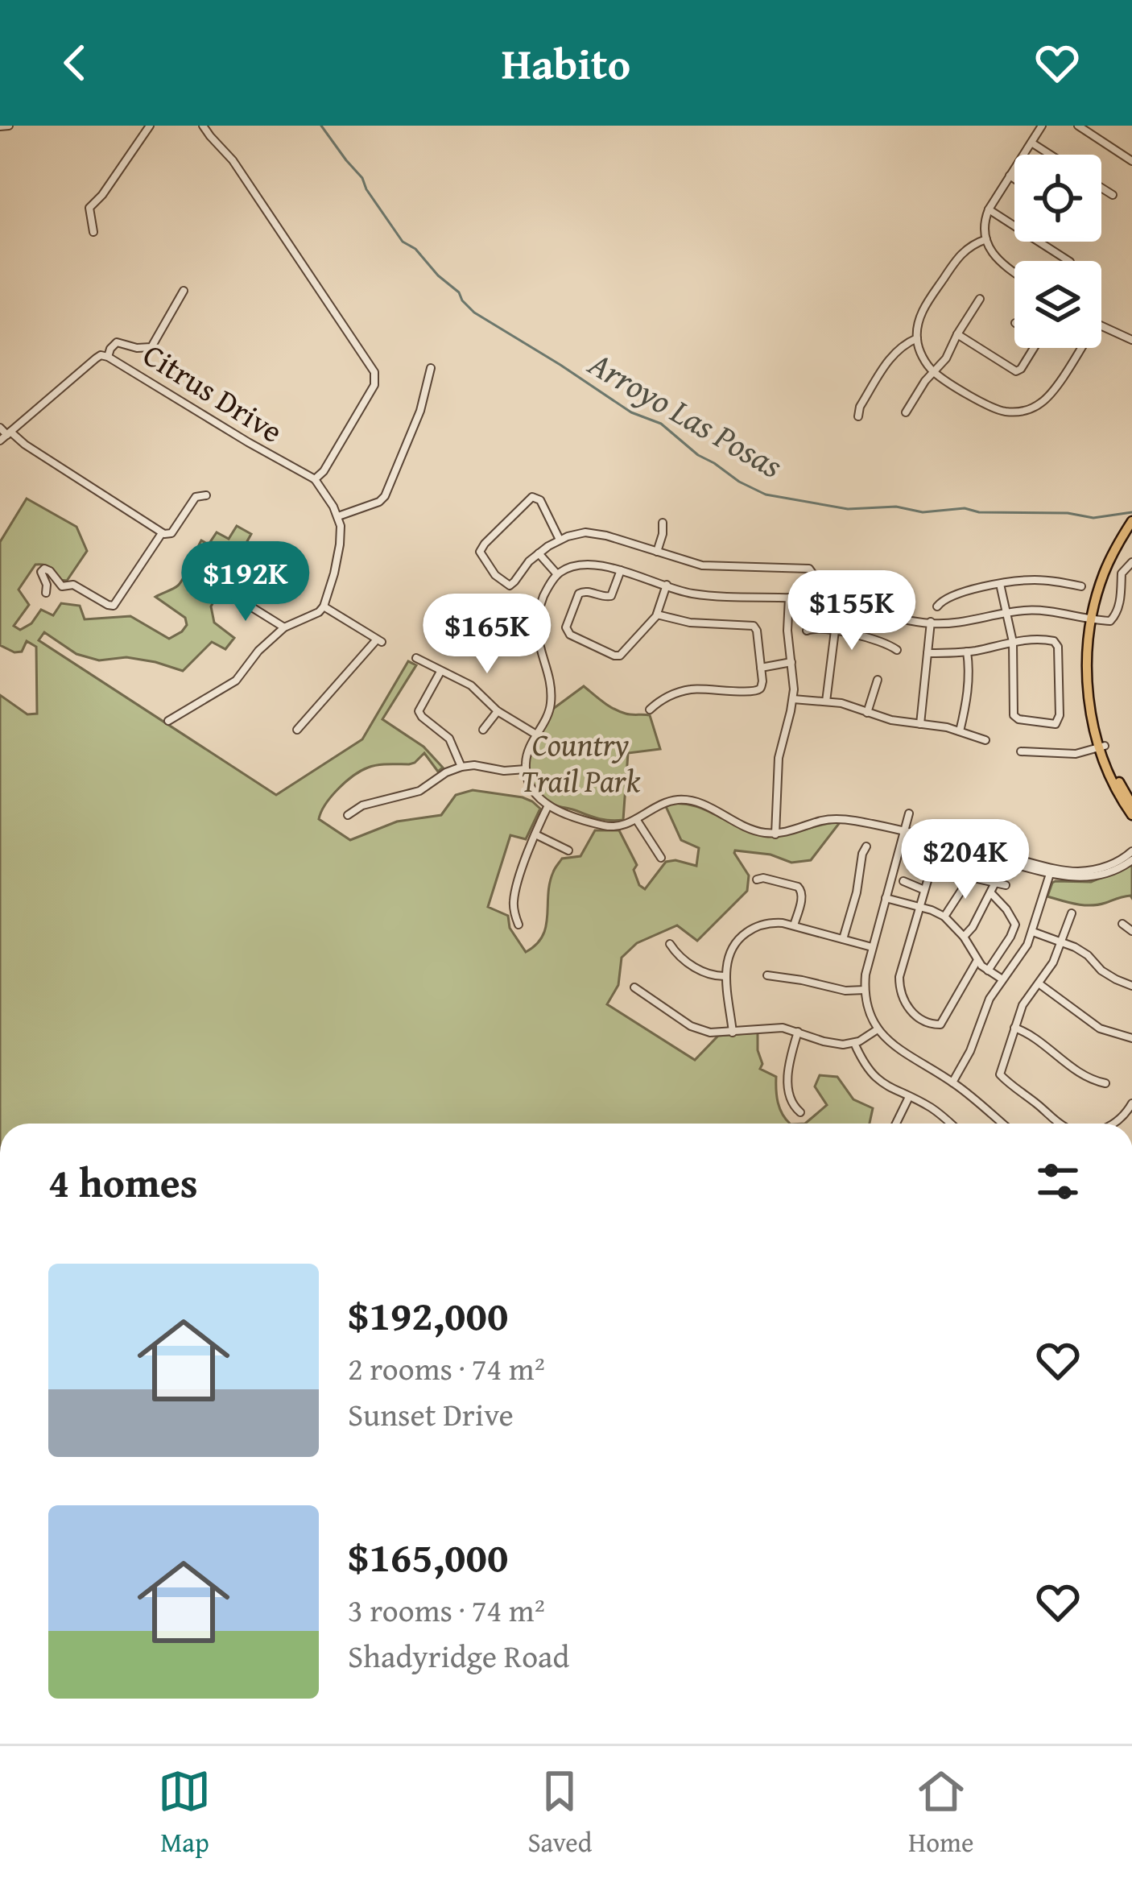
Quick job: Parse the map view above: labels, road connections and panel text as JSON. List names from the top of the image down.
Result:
{
  "streets": {
    "street": ["Citrus Drive"]
  },
  "water": ["Arroyo Las Posas"],
  "parks": ["Country Trail Park"],
  "page": {
    "header": "Habito",
    "price": [
      "$192K",
      "$155K",
      "$165K",
      "$204K"
    ],
    "heading": "4 homes",
    "list": [
      {
        "name": "$192,000",
        "note": "2 rooms · 74 m² · Sunset Drive"
      },
      {
        "name": "$165,000",
        "note": "3 rooms · 74 m² · Shadyridge Road"
      }
    ],
    "tabs": ["Map", "Saved", "Home"]
  }
}
